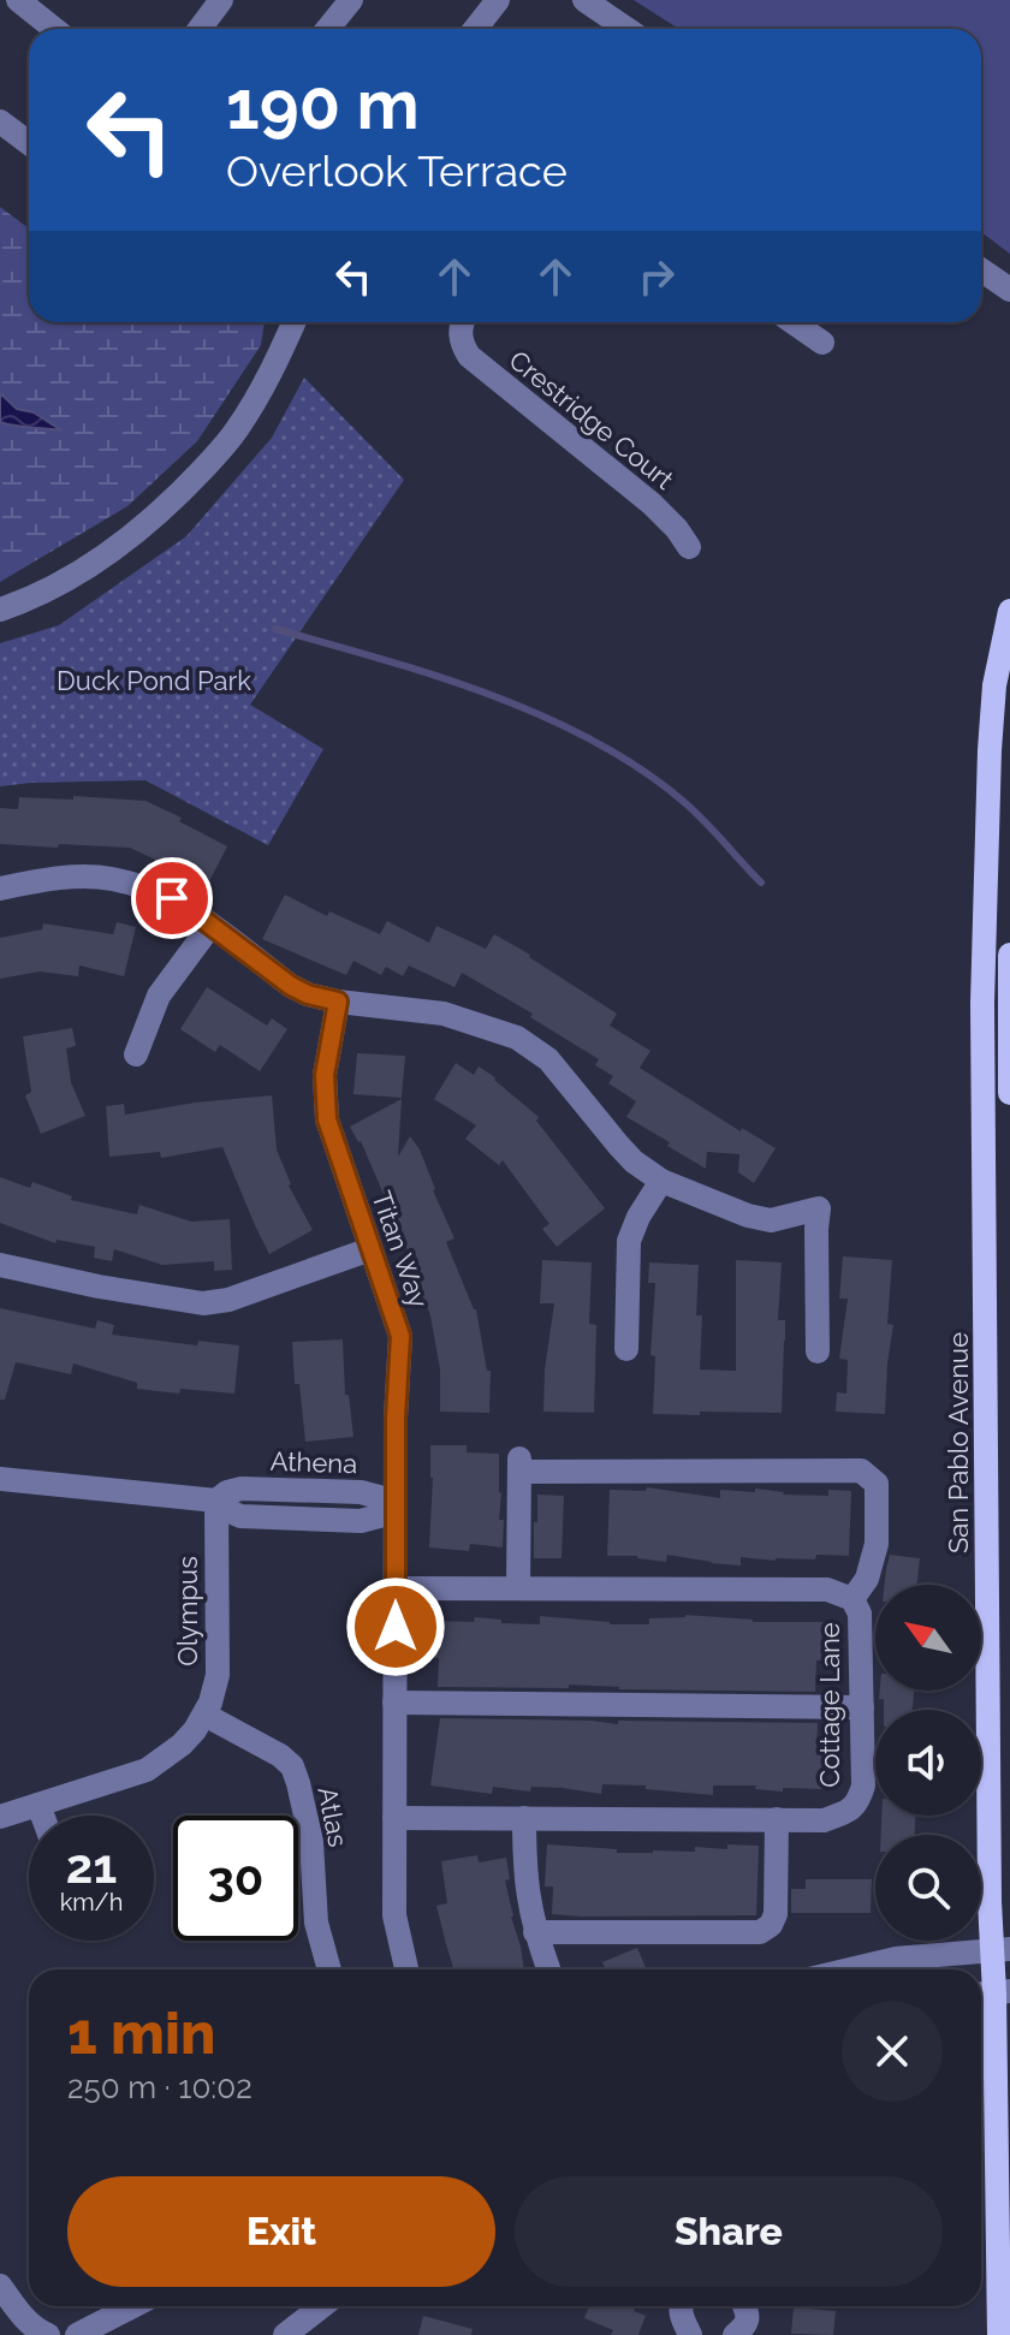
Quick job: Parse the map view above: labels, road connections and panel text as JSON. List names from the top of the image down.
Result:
{
  "streets": {
    "main road": ["San Pablo Avenue"],
    "street": [
      "Crestridge Court",
      "Titan Way",
      "Athena",
      "Olympus",
      "Cottage Lane",
      "Atlas"
    ]
  },
  "crossings": [
    ["Titan Way", "Athena"],
    ["Titan Way", "Cottage Lane"],
    ["Athena", "Olympus"],
    ["Olympus", "Atlas"]
  ],
  "parks": ["Duck Pond Park"],
  "north": "top left",
  "page": {
    "turn": ["190 m", "Overlook Terrace"],
    "speed": "21 km/h",
    "limit": "30",
    "heading": ["1 min", "250 m · 10:02"],
    "buttons": ["Exit", "Share"]
  }
}
